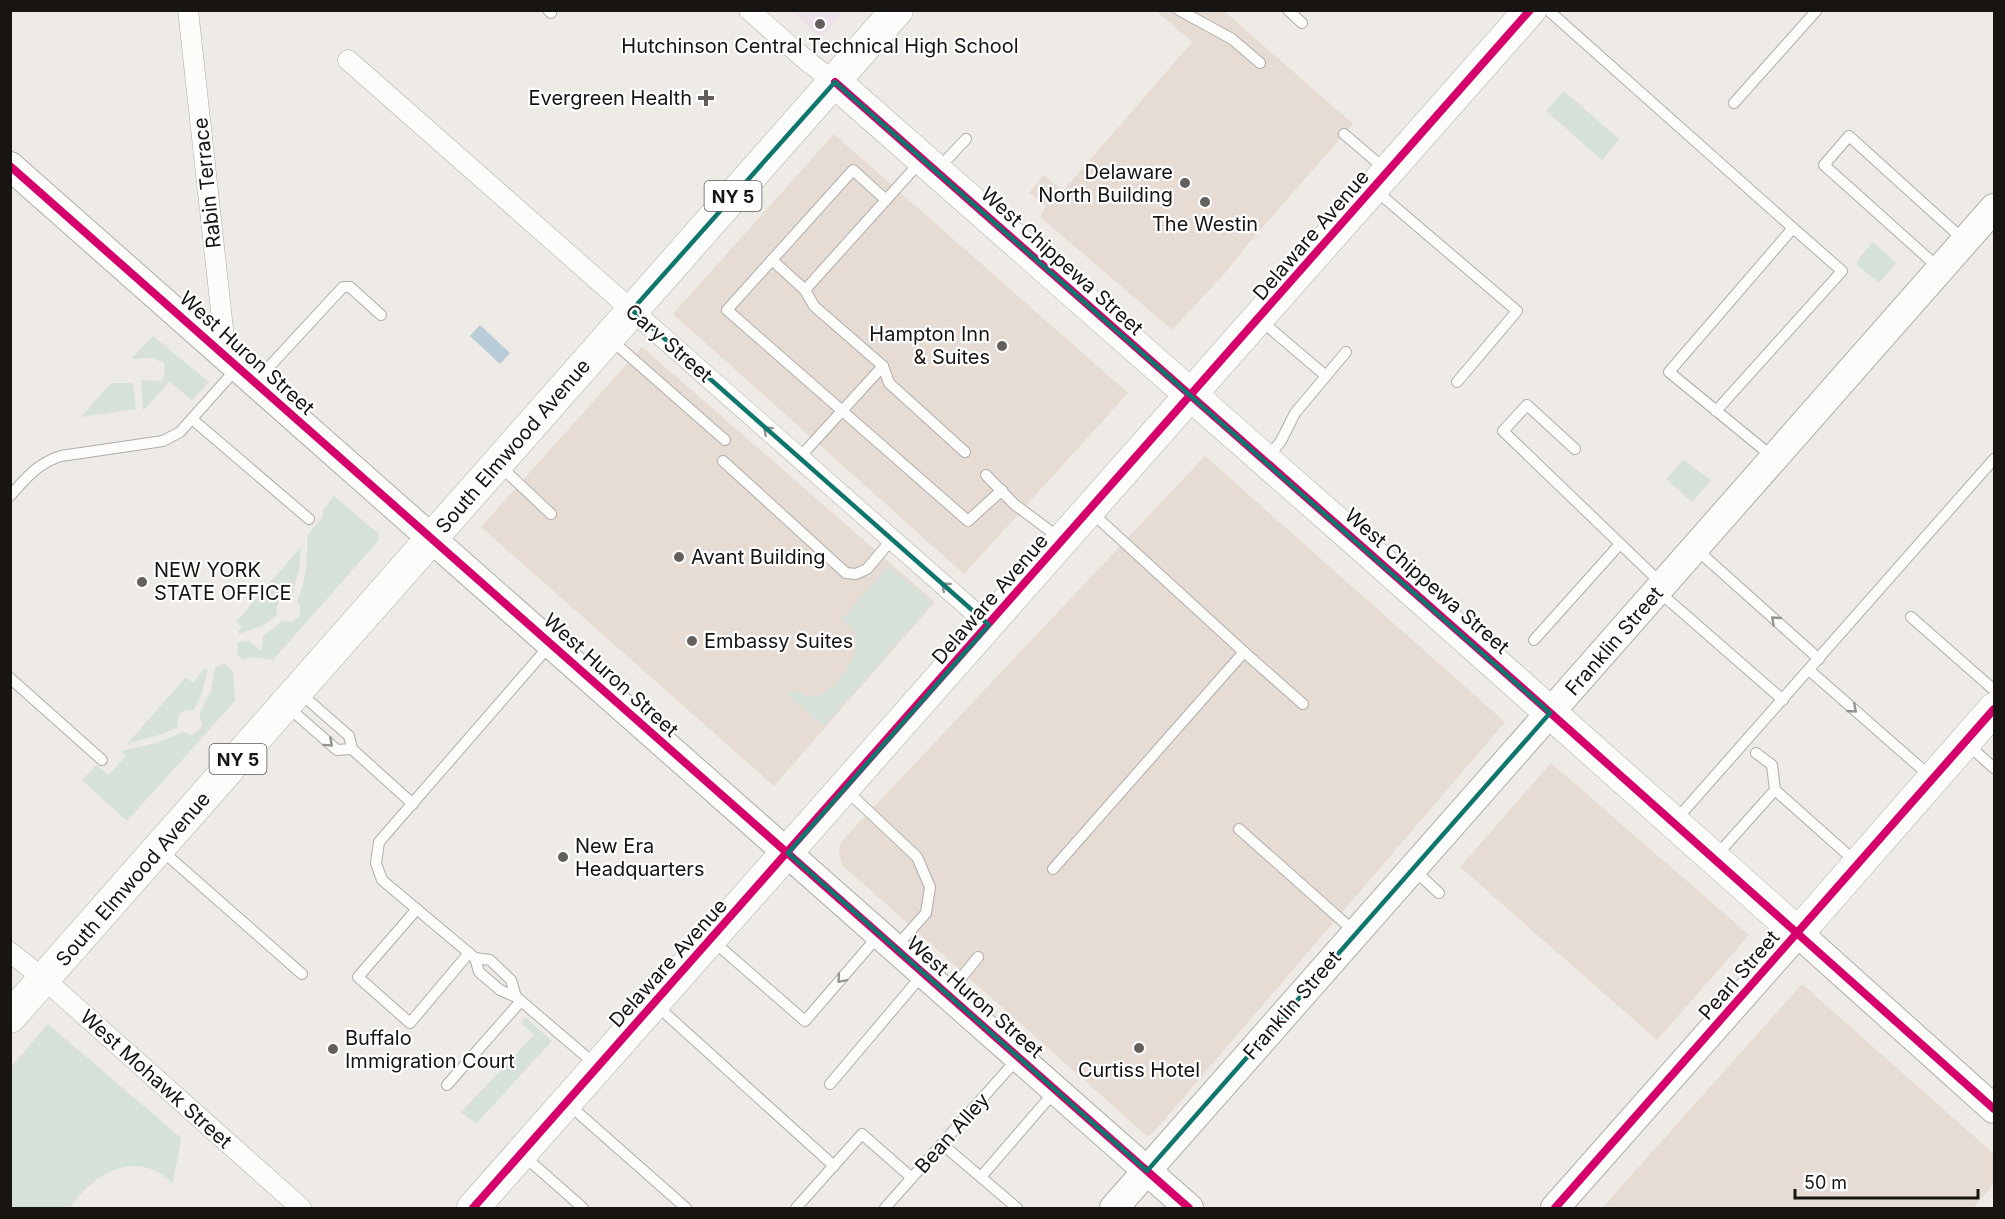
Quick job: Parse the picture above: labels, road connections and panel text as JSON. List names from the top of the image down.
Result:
{
  "streets": {
    "main road": [
      "NY 5",
      "Delaware Avenue",
      "West Chippewa Street",
      "South Elmwood Avenue",
      "Pearl Street"
    ],
    "street": [
      "Rabin Terrace",
      "Cary Street",
      "West Huron Street",
      "Franklin Street",
      "West Mohawk Street"
    ],
    "lane": ["Bean Alley"]
  },
  "crossings": [
    ["Rabin Terrace", "West Huron Street"],
    ["Delaware Avenue", "West Chippewa Street"],
    ["Delaware Avenue", "Cary Street"],
    ["Delaware Avenue", "West Huron Street"],
    ["West Chippewa Street", "South Elmwood Avenue"],
    ["West Chippewa Street", "Franklin Street"],
    ["West Chippewa Street", "Pearl Street"],
    ["Cary Street", "South Elmwood Avenue"],
    ["West Huron Street", "South Elmwood Avenue"],
    ["West Huron Street", "Franklin Street"],
    ["West Huron Street", "Bean Alley"],
    ["South Elmwood Avenue", "West Mohawk Street"]
  ],
  "one_way": ["Cary Street"],
  "places": {
    "other": [
      "Hutchinson Central Technical High School",
      "Delaware North Building",
      "The Westin",
      "Hampton Inn & Suites",
      "Avant Building",
      "NEW YORK STATE OFFICE",
      "Embassy Suites",
      "New Era Headquarters",
      "Curtiss Hotel",
      "Buffalo Immigration Court"
    ],
    "health": ["Evergreen Health"]
  },
  "scale_bar": "50 m"
}
